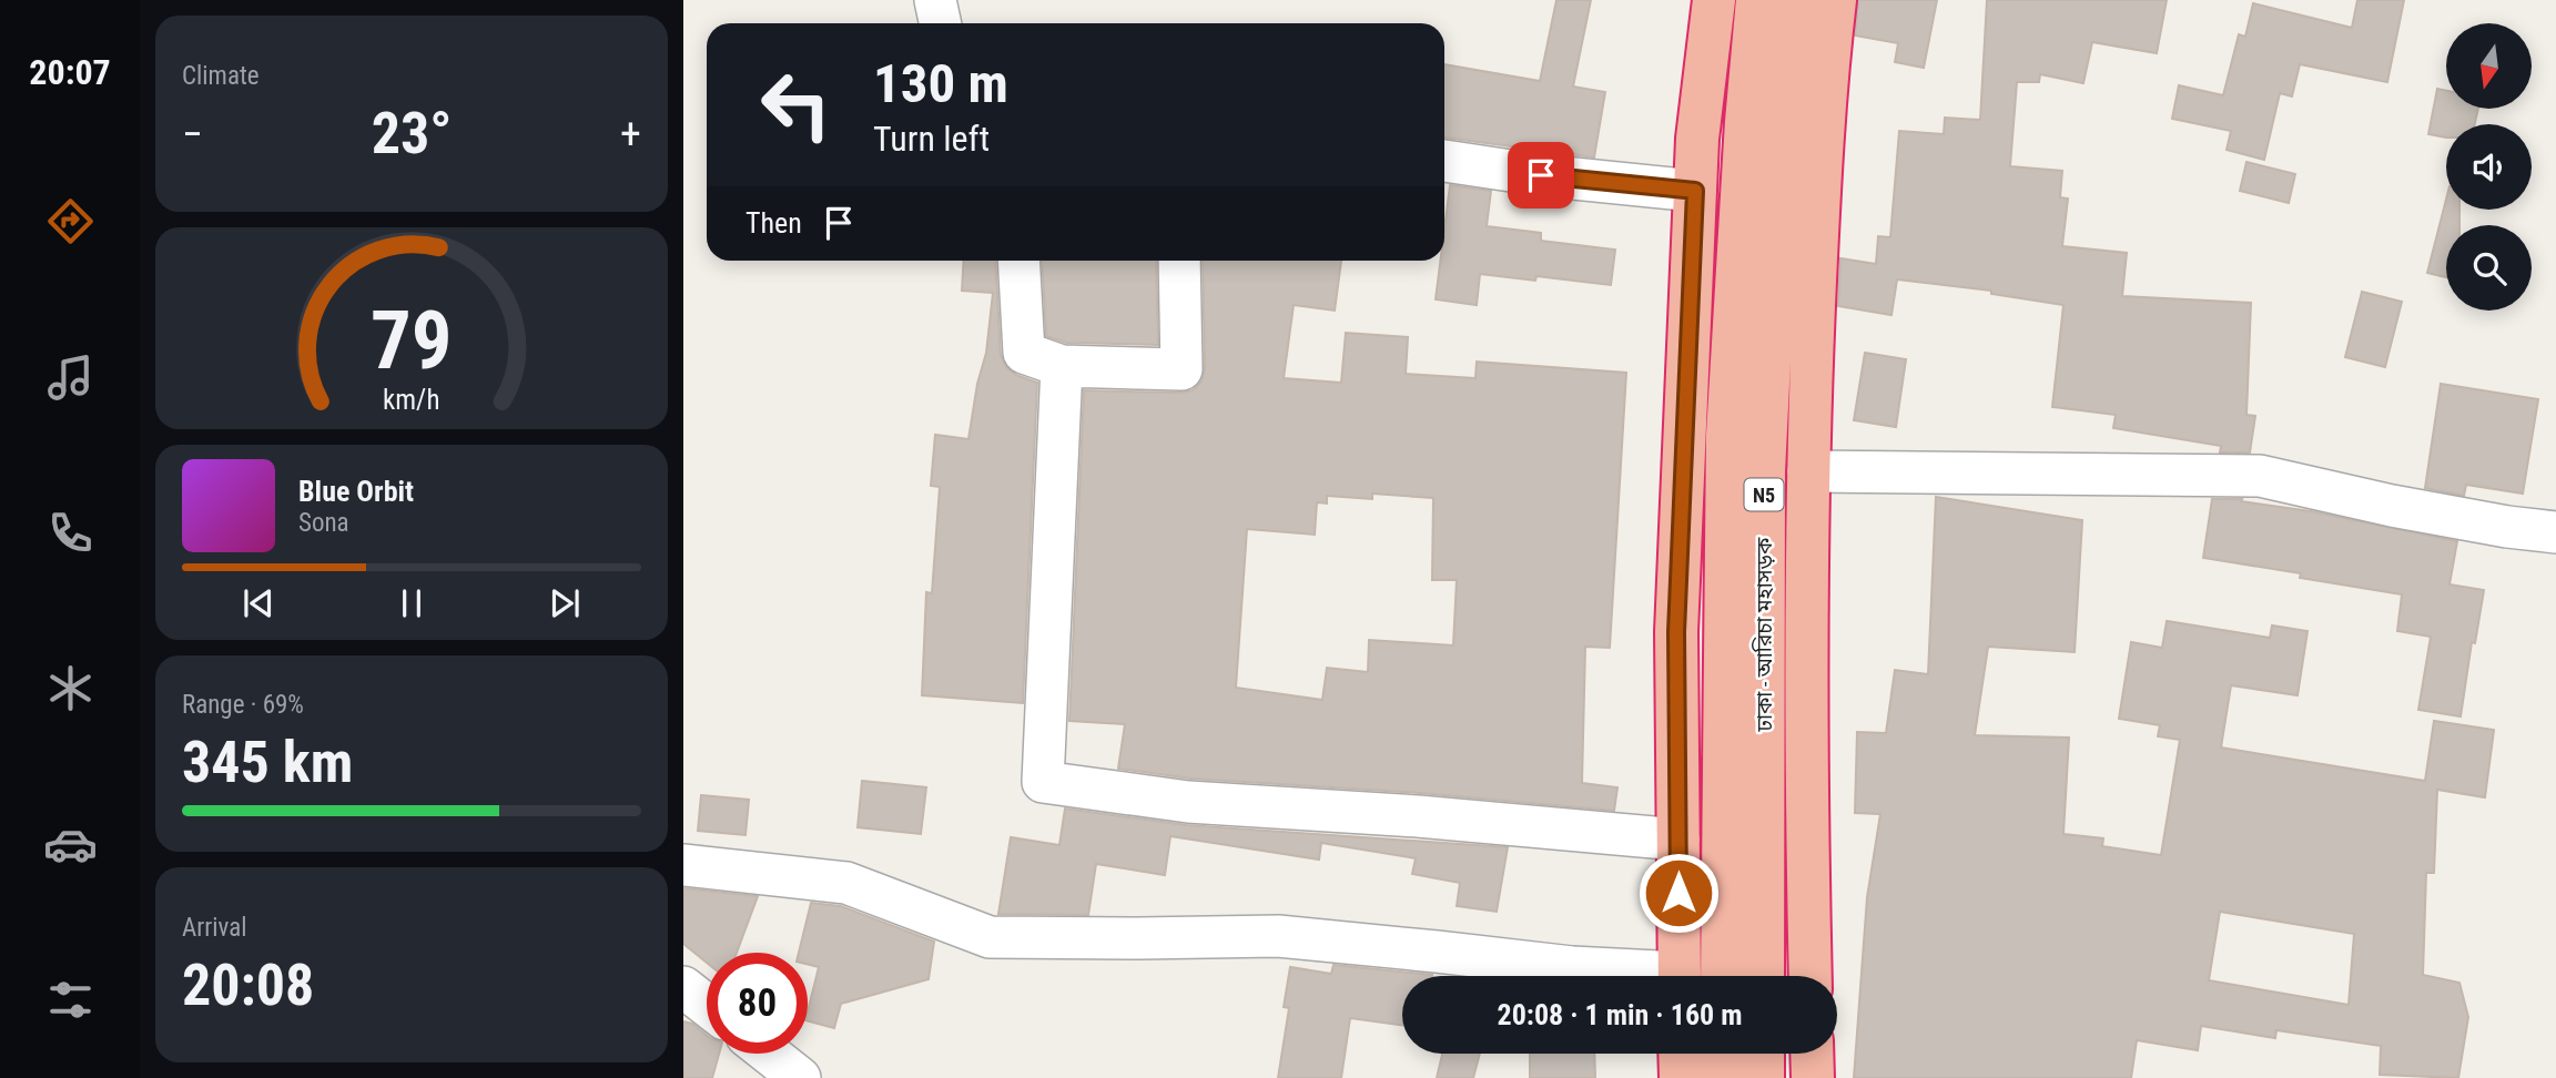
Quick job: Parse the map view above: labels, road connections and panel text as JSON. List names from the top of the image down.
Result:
{
  "streets": {
    "highway": ["N5", "ঢাকা - আরিচা মহাসড়ক"]
  },
  "north": "bottom",
  "page": {
    "tabs": "20:07",
    "tile": [
      "Climate",
      ["Range · 69%", "345 km"],
      ["Arrival", "20:08"]
    ],
    "turn": ["130 m", "Turn left"],
    "heat": ["−", "23°", "+"],
    "then": "Then",
    "song": ["Blue Orbit", "Sona"],
    "limit": "80",
    "trip": "20:08 · 1 min · 160 m",
    "gauge": ["79", "km/h"]
  }
}
